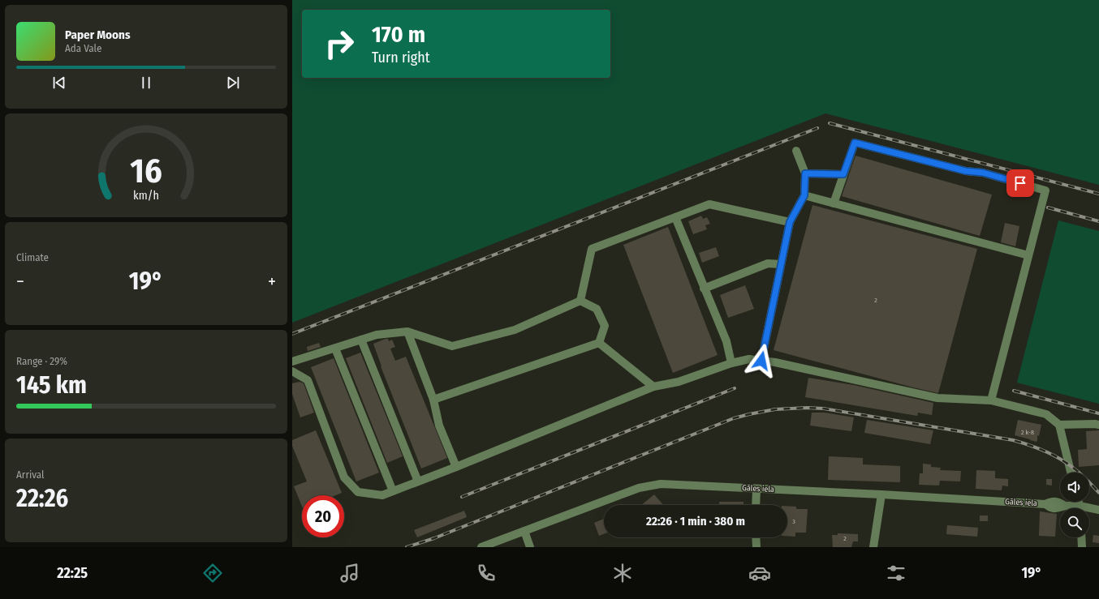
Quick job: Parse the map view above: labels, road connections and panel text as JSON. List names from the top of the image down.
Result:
{
  "streets": {
    "street": ["Gāles iela"]
  },
  "house_numbers": [
    "2",
    "2 k-8",
    "3",
    "2"
  ],
  "page": {
    "turn": ["170 m", "Turn right"],
    "song": ["Paper Moons", "Ada Vale"],
    "tile": [
      "Climate",
      ["Range · 29%", "145 km"],
      ["Arrival", "22:26"]
    ],
    "heat": ["−", "19°", "+"],
    "limit": "20",
    "trip": "22:26 · 1 min · 380 m",
    "tabs": ["22:25", "19°"],
    "gauge": ["16", "km/h"]
  }
}
